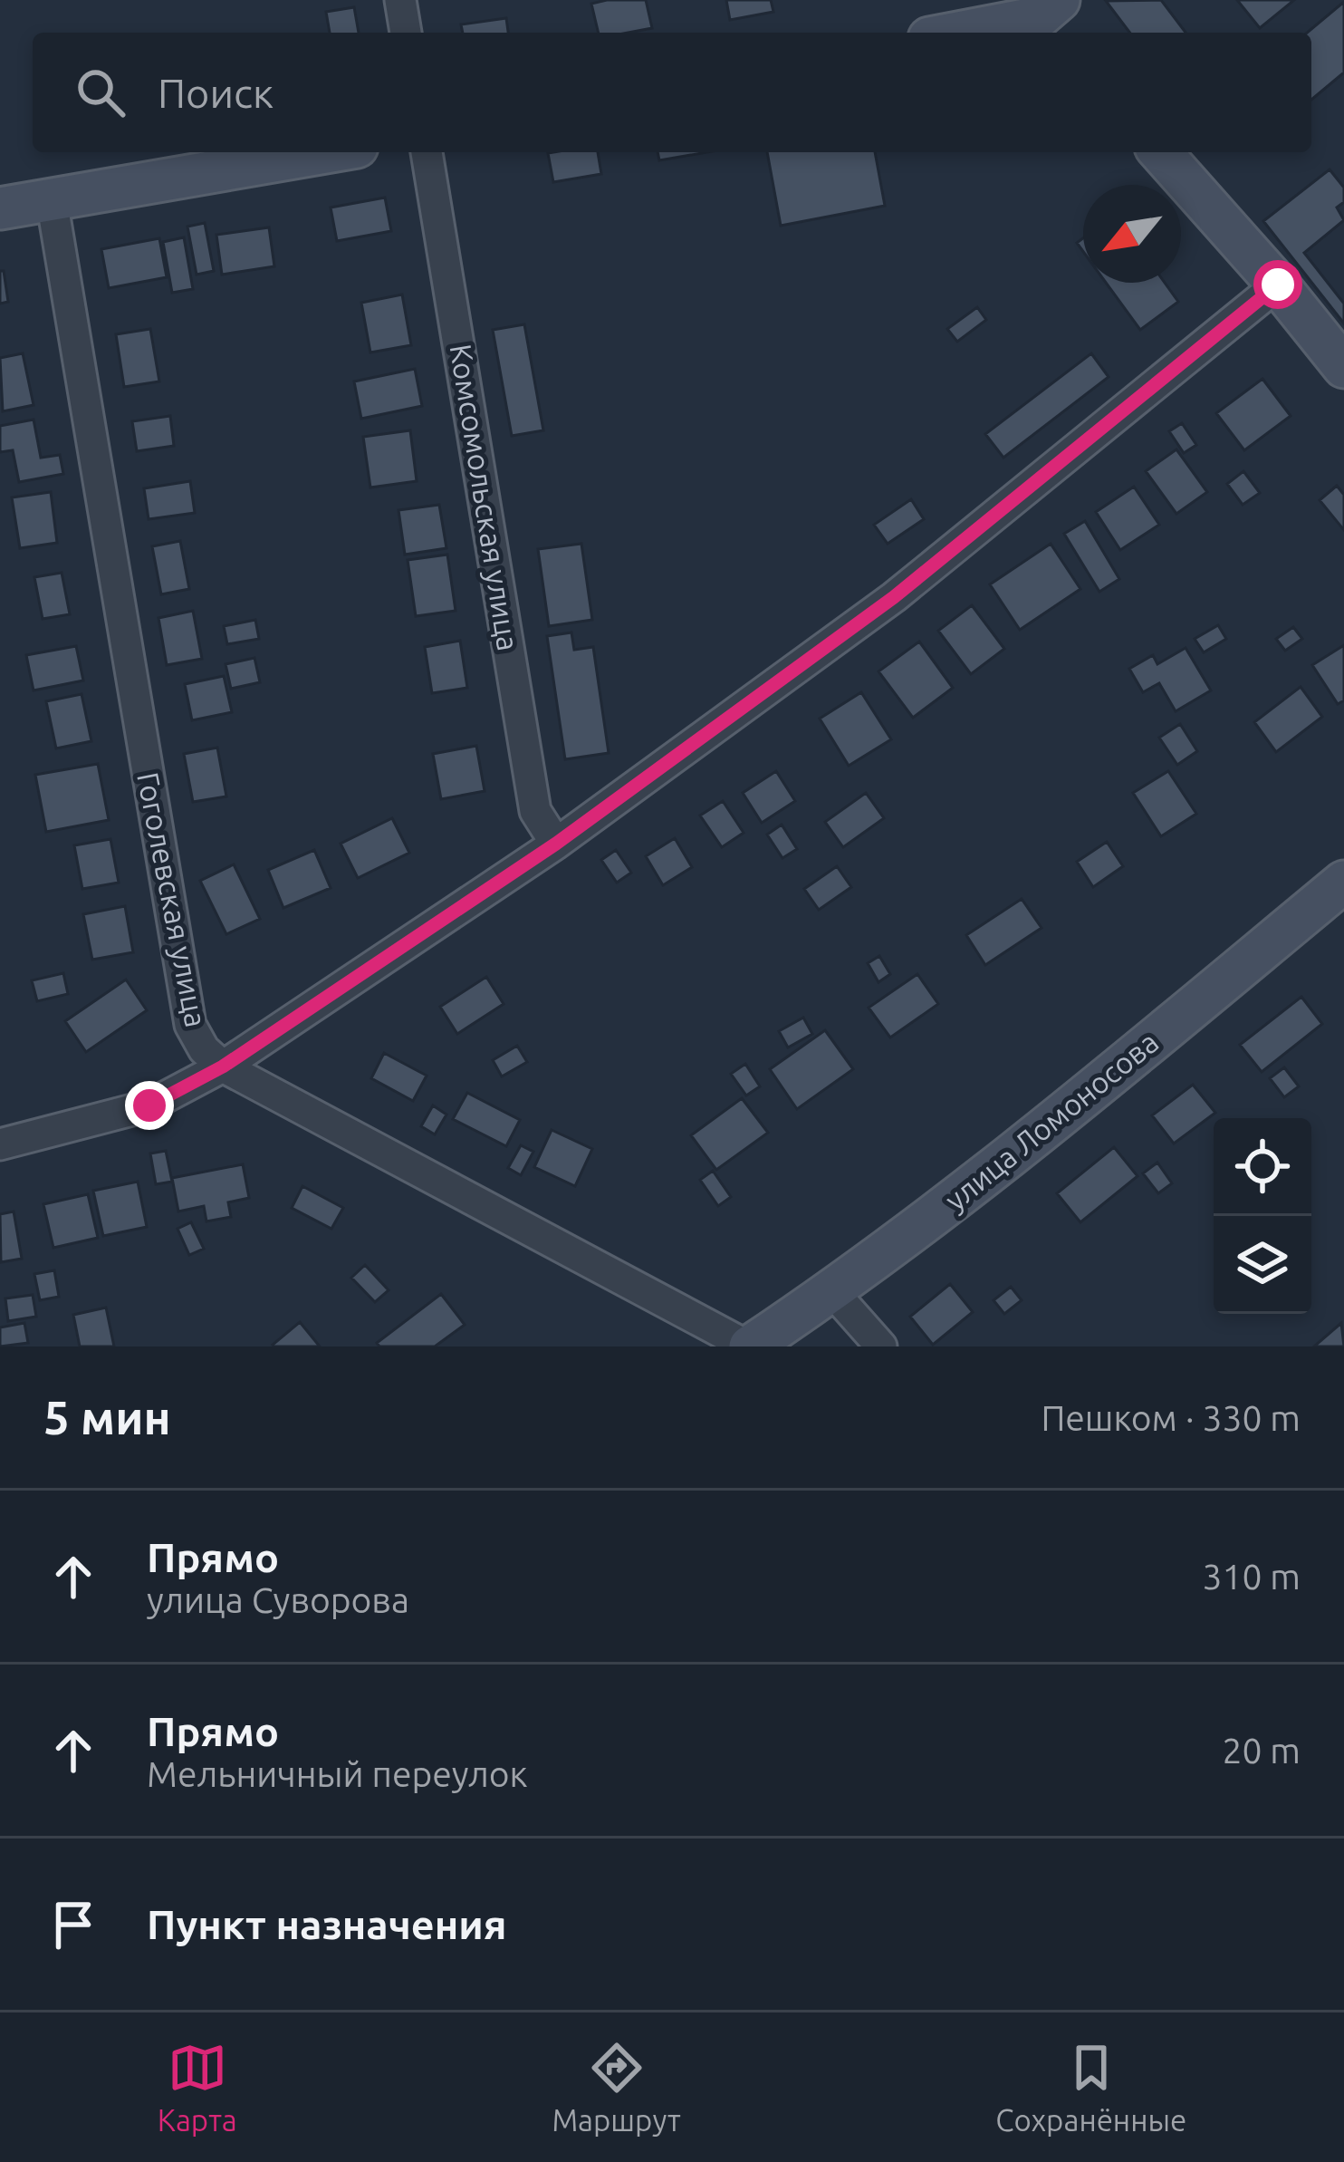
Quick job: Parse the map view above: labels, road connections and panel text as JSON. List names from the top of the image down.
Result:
{
  "streets": {
    "main road": ["улица Ломоносова"],
    "street": ["Комсомольская улица", "Гоголевская улица"]
  },
  "crossings": [
    ["Гоголевская улица", "улица Ломоносова"]
  ],
  "north": "bottom left",
  "page": {
    "search": "Поиск",
    "heading": ["5 мин", "Пешком · 330 m"],
    "list": [
      ["Прямо", "улица Суворова", "310 m"],
      ["Прямо", "Мельничный переулок", "20 m"],
      "Пункт назначения"
    ],
    "nav": ["Карта", "Маршрут", "Сохранённые"]
  }
}
